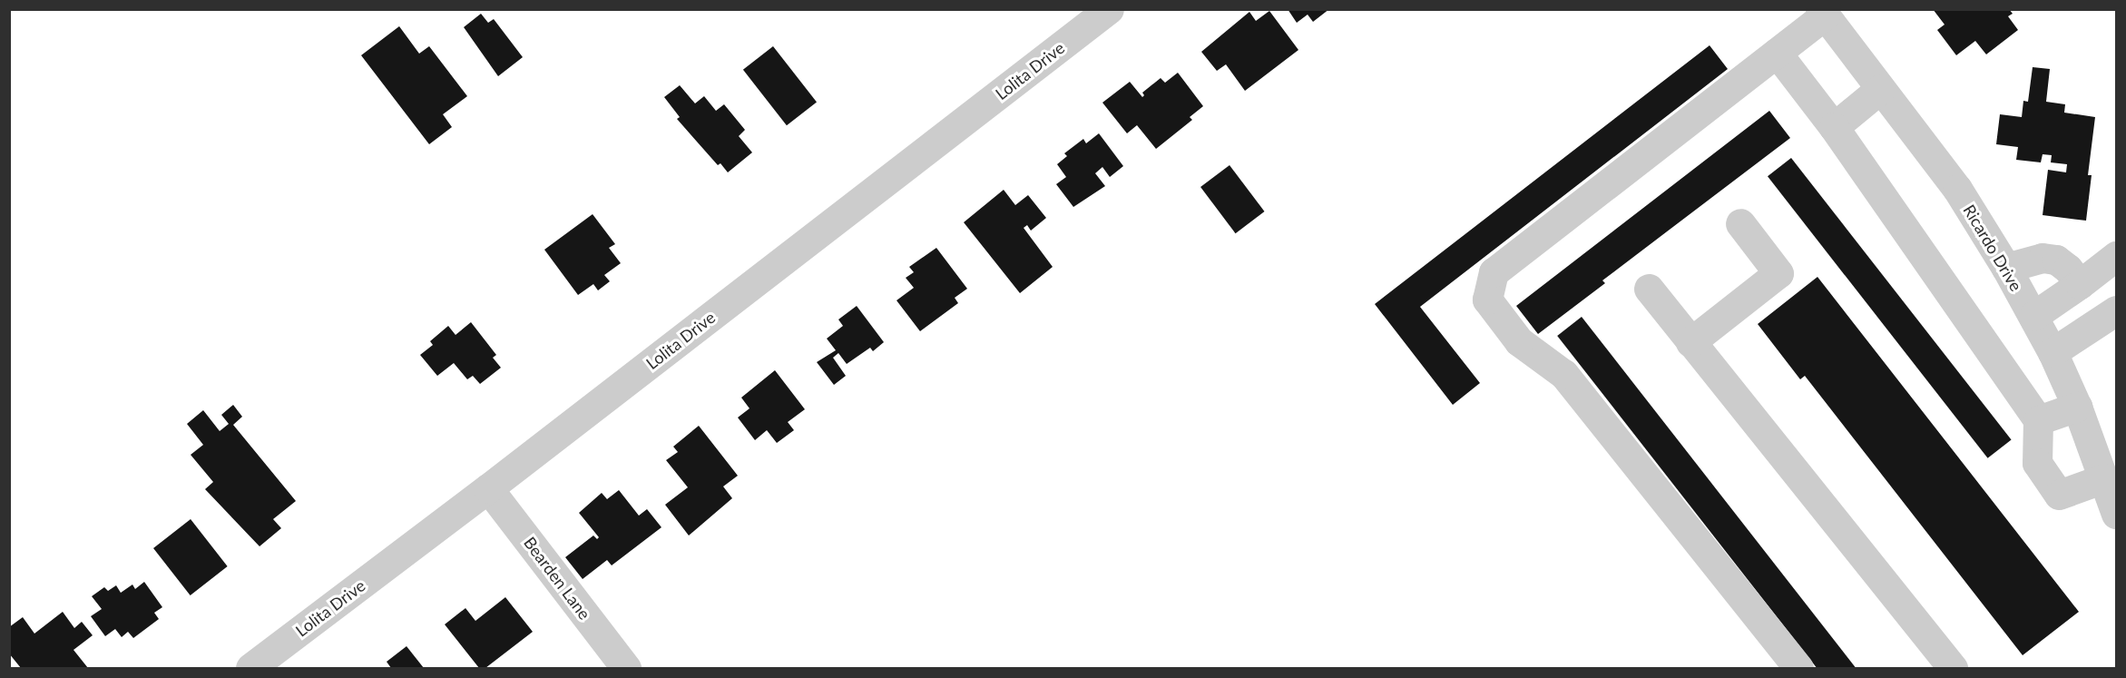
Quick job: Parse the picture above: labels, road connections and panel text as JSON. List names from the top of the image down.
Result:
{
  "streets": {
    "street": ["Lolita Drive", "Ricardo Drive", "Bearden Lane"]
  },
  "crossings": [
    ["Lolita Drive", "Bearden Lane"]
  ]
}
